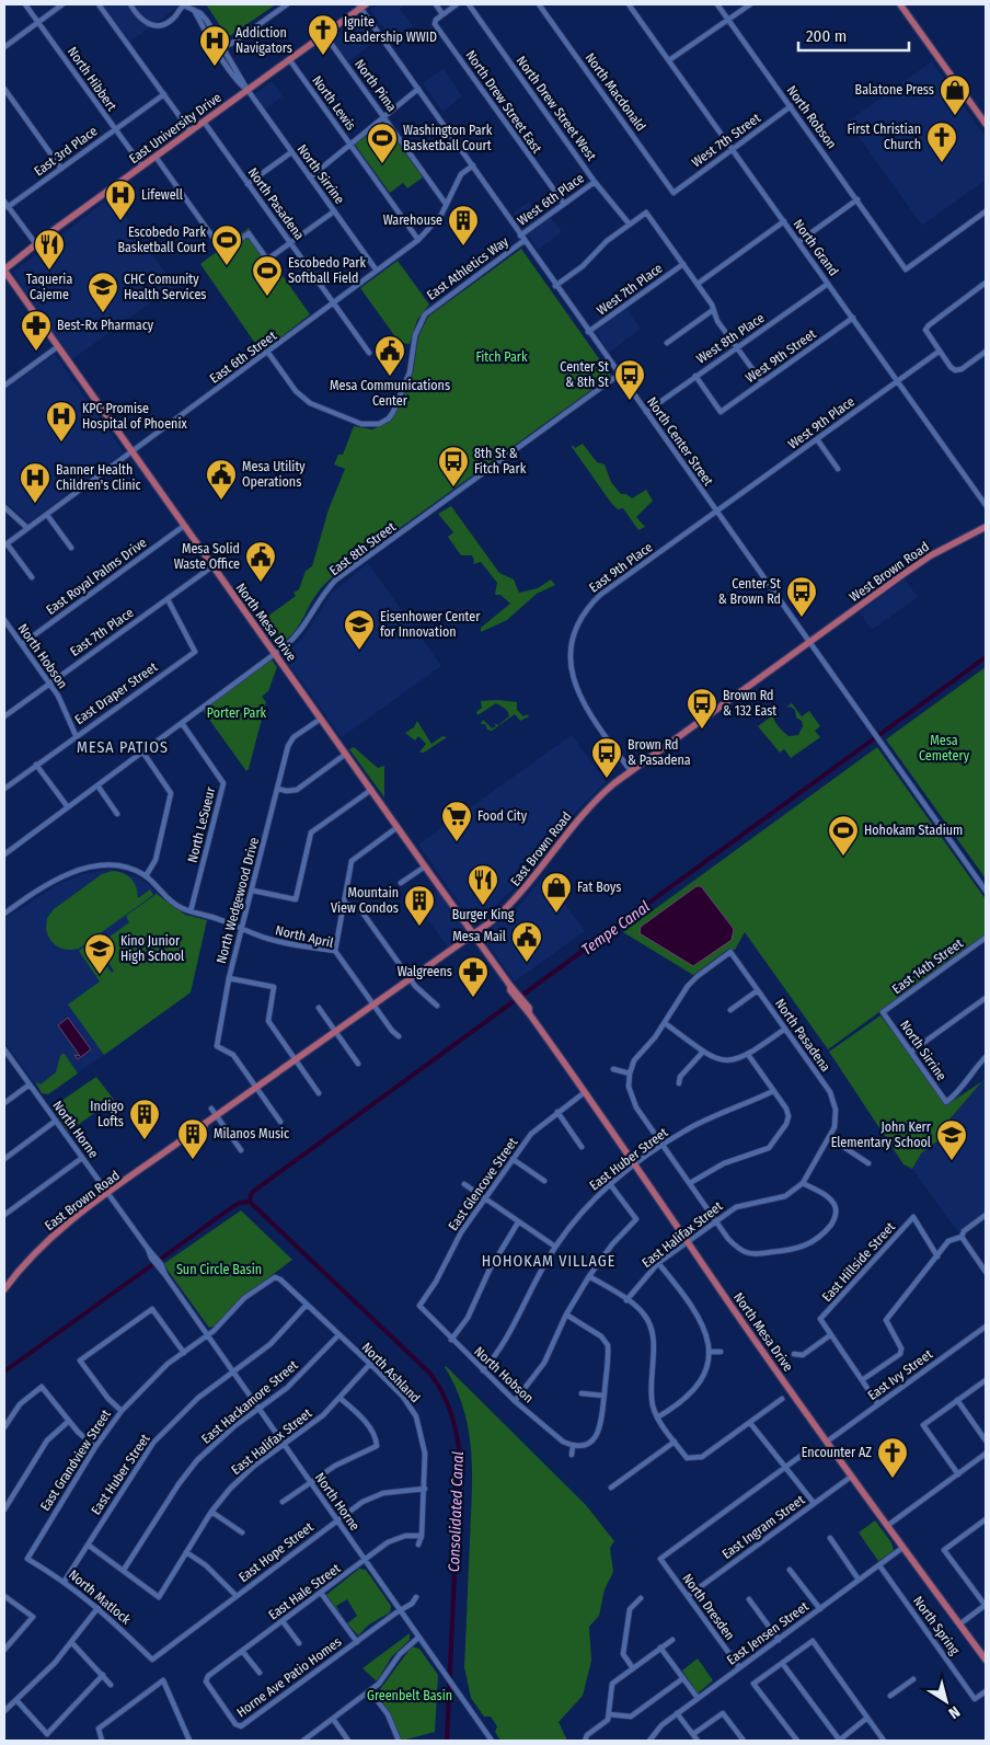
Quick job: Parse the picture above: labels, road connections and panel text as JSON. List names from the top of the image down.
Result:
{
  "streets": {
    "main road": [
      "East University Drive",
      "West Brown Road",
      "North Mesa Drive",
      "East Brown Road"
    ],
    "street": [
      "North Hibbert",
      "North Pima",
      "North Macdonald",
      "North Drew Street East",
      "North Lewis",
      "North Drew Street West",
      "North Robson",
      "West 7th Street",
      "East 3rd Place",
      "North Sirrine",
      "West 6th Place",
      "North Pasadena",
      "North Grand",
      "East Athletics Way",
      "West 7th Place",
      "West 8th Place",
      "West 9th Street",
      "East 6th Street",
      "West 9th Place",
      "North Center Street",
      "East 8th Street",
      "East 9th Place",
      "East Royal Palms Drive",
      "East 7th Place",
      "North Hobson",
      "East Draper Street",
      "North LeSueur",
      "North Wedgewood Drive",
      "North April",
      "East 14th Street",
      "North Horne",
      "East Huber Street",
      "East Glencove Street",
      "East Halifax Street",
      "East Hillside Street",
      "North Ashland",
      "East Ivy Street",
      "East Hackamore Street",
      "East Grandview Street",
      "East Ingram Street",
      "East Hope Street",
      "East Hale Street",
      "North Matlock",
      "North Dresden",
      "North Spring",
      "East Jensen Street",
      "Horne Ave Patio Homes"
    ]
  },
  "crossings": [
    ["North Hibbert", "East University Drive"],
    ["North Hibbert", "East 3rd Place"],
    ["North Pima", "East University Drive"],
    ["North Pima", "East 6th Street"],
    ["North Macdonald", "West 7th Street"],
    ["North Drew Street East", "West 6th Place"],
    ["North Lewis", "East University Drive"],
    ["North Lewis", "East 6th Street"],
    ["North Drew Street West", "West 6th Place"],
    ["North Robson", "West 7th Street"],
    ["East University Drive", "North Sirrine"],
    ["East University Drive", "North Pasadena"],
    ["East University Drive", "North Center Street"],
    ["East University Drive", "North Mesa Drive"],
    ["West 7th Street", "North Grand"],
    ["North Sirrine", "East 6th Street"],
    ["North Sirrine", "East 14th Street"],
    ["West 6th Place", "North Center Street"],
    ["North Pasadena", "East 6th Street"],
    ["North Pasadena", "East Halifax Street"],
    ["North Grand", "West 8th Place"],
    ["North Grand", "West 9th Street"],
    ["North Grand", "West 9th Place"],
    ["East Athletics Way", "East 6th Street"],
    ["East Athletics Way", "North Center Street"],
    ["West 7th Place", "North Center Street"],
    ["West 8th Place", "West 9th Street"],
    ["West 8th Place", "North Center Street"],
    ["East 6th Street", "North Center Street"],
    ["East 6th Street", "North Mesa Drive"],
    ["West 9th Place", "North Center Street"],
    ["West 9th Place", "East 9th Place"],
    ["North Center Street", "East 8th Street"],
    ["North Center Street", "East 9th Place"],
    ["North Center Street", "West Brown Road"],
    ["North Center Street", "East Brown Road"],
    ["East 8th Street", "North Mesa Drive"],
    ["East 8th Street", "North LeSueur"],
    ["East 9th Place", "East Brown Road"],
    ["West Brown Road", "East Brown Road"],
    ["East Royal Palms Drive", "North Mesa Drive"],
    ["East Royal Palms Drive", "North Hobson"],
    ["North Mesa Drive", "East 7th Place"],
    ["North Mesa Drive", "East Brown Road"],
    ["North Mesa Drive", "North Wedgewood Drive"],
    ["North Mesa Drive", "East Huber Street"],
    ["North Mesa Drive", "East Glencove Street"],
    ["North Mesa Drive", "East Halifax Street"],
    ["North Mesa Drive", "East Ivy Street"],
    ["North Mesa Drive", "East Ingram Street"],
    ["North Mesa Drive", "East Jensen Street"],
    ["East 7th Place", "North Hobson"],
    ["East 7th Place", "East Draper Street"],
    ["North Hobson", "East Draper Street"],
    ["North Hobson", "East Huber Street"],
    ["North Hobson", "East Glencove Street"],
    ["North LeSueur", "North April"],
    ["East Brown Road", "North Wedgewood Drive"],
    ["East Brown Road", "North April"],
    ["East Brown Road", "North Horne"],
    ["North Wedgewood Drive", "North April"],
    ["North Horne", "East Huber Street"],
    ["North Horne", "East Halifax Street"],
    ["North Horne", "East Hackamore Street"],
    ["North Horne", "East Grandview Street"],
    ["North Horne", "East Hope Street"],
    ["North Horne", "East Hale Street"],
    ["North Horne", "Horne Ave Patio Homes"],
    ["East Huber Street", "North Ashland"],
    ["East Huber Street", "North Matlock"],
    ["East Halifax Street", "North Ashland"],
    ["East Halifax Street", "East Hackamore Street"],
    ["North Ashland", "East Hackamore Street"],
    ["North Ashland", "East Grandview Street"],
    ["North Ashland", "East Hope Street"],
    ["North Ashland", "East Hale Street"],
    ["East Grandview Street", "North Matlock"],
    ["East Ingram Street", "North Dresden"],
    ["East Hope Street", "North Matlock"],
    ["East Hale Street", "Horne Ave Patio Homes"],
    ["North Dresden", "East Jensen Street"],
    ["North Spring", "East Jensen Street"]
  ],
  "districts": ["MESA PATIOS", "HOHOKAM VILLAGE"],
  "water": ["Tempe Canal", "Consolidated Canal"],
  "parks": [
    "Fitch Park",
    "Porter Park",
    "Mesa Cemetery",
    "Sun Circle Basin",
    "Greenbelt Basin"
  ],
  "places": {
    "church": ["Ignite Leadership WWID", "First Christian Church", "Encounter AZ"],
    "hospital": [
      "Addiction Navigators",
      "Lifewell",
      "KPC Promise Hospital of Phoenix",
      "Banner Health Children's Clinic"
    ],
    "shop": ["Balatone Press", "Fat Boys"],
    "sports": [
      "Washington Park Basketball Court",
      "Escobedo Park Basketball Court",
      "Escobedo Park Softball Field",
      "Hohokam Stadium"
    ],
    "building": [
      "Warehouse",
      "Mountain View Condos",
      "Indigo Lofts",
      "Milanos Music"
    ],
    "restaurant": ["Taqueria Cajeme", "Burger King"],
    "school or university": [
      "CHC Comunity Health Services",
      "Eisenhower Center for Innovation",
      "Kino Junior High School",
      "John Kerr Elementary School"
    ],
    "pharmacy": ["Best-Rx Pharmacy", "Walgreens"],
    "public building": [
      "Mesa Communications Center",
      "Mesa Utility Operations",
      "Mesa Solid Waste Office",
      "Mesa Mail"
    ],
    "bus stop": [
      "Center St & 8th St",
      "8th St & Fitch Park",
      "Center St & Brown Rd",
      "Brown Rd & 132 East",
      "Brown Rd & Pasadena"
    ],
    "supermarket": ["Food City"]
  },
  "scale_bar": "200 m",
  "north": "bottom right"
}
